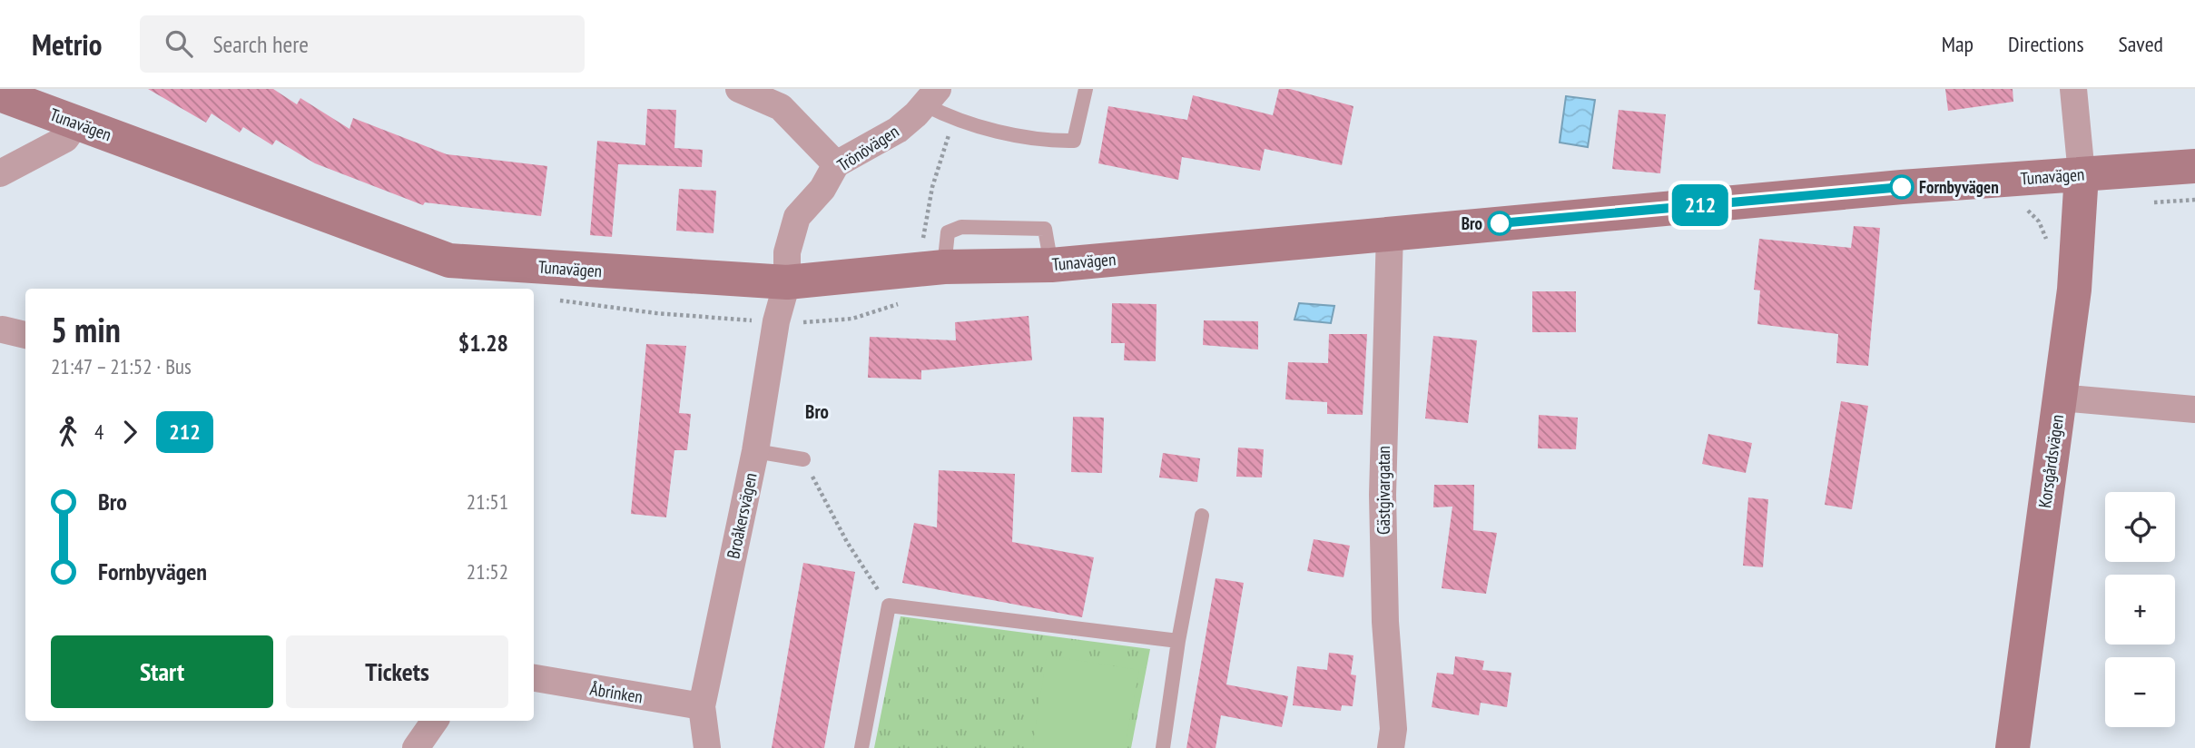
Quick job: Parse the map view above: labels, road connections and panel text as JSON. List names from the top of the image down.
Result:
{
  "streets": {
    "street": [
      "Tunavägen",
      "Trönövägen",
      "Korsgårdsvägen",
      "Gästgivargatan",
      "Broåkersvägen",
      "Åbrinken"
    ]
  },
  "crossings": [
    ["Tunavägen", "Trönövägen"],
    ["Tunavägen", "Korsgårdsvägen"],
    ["Tunavägen", "Gästgivargatan"],
    ["Tunavägen", "Broåkersvägen"],
    ["Trönövägen", "Broåkersvägen"],
    ["Broåkersvägen", "Åbrinken"]
  ],
  "districts": ["Bro"],
  "places": ["Fornbyvägen", "Bro"],
  "lines": ["bus line 212"],
  "page": {
    "header": "Metrio",
    "search": "Search here",
    "nav": ["Map", "Directions", "Saved"],
    "on_map": "212",
    "heading": ["5 min", "21:47 – 21:52 · Bus", "$1.28"],
    "legs": ["4", "212"],
    "list": [
      {
        "name": "Bro",
        "value": "21:51"
      },
      {
        "name": "Fornbyvägen",
        "value": "21:52"
      }
    ],
    "map_buttons": ["+", "−"],
    "buttons": ["Start", "Tickets"]
  }
}
